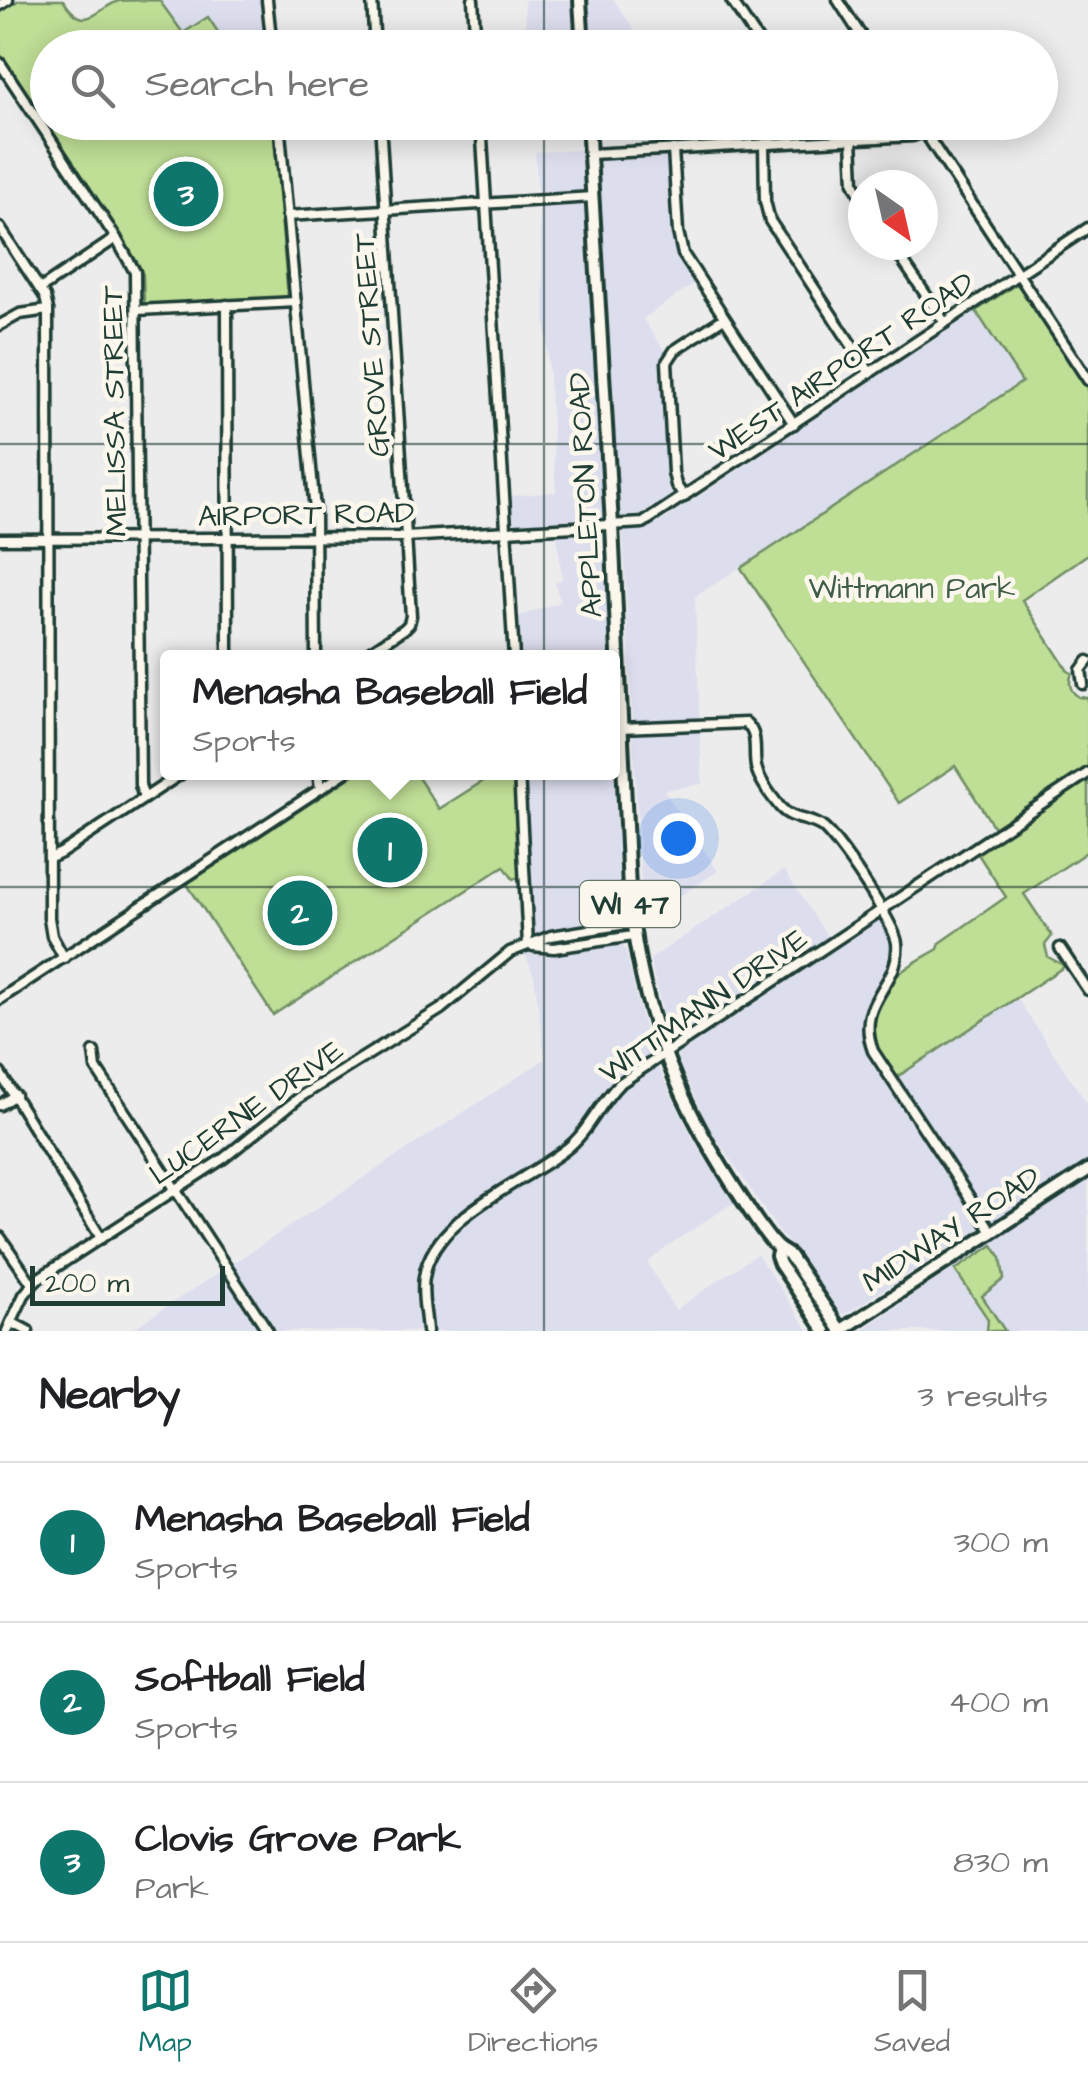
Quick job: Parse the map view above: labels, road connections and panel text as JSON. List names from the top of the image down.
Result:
{
  "streets": {
    "main road": ["APPLETON ROAD", "WI 47", "MIDWAY ROAD"],
    "street": [
      "GROVE STREET",
      "WEST AIRPORT ROAD",
      "MELISSA STREET",
      "AIRPORT ROAD",
      "WITTMANN DRIVE",
      "LUCERNE DRIVE"
    ]
  },
  "crossings": [
    ["GROVE STREET", "AIRPORT ROAD"],
    ["WEST AIRPORT ROAD", "APPLETON ROAD"],
    ["WEST AIRPORT ROAD", "AIRPORT ROAD"],
    ["MELISSA STREET", "AIRPORT ROAD"],
    ["APPLETON ROAD", "AIRPORT ROAD"],
    ["APPLETON ROAD", "WITTMANN DRIVE"],
    ["APPLETON ROAD", "LUCERNE DRIVE"],
    ["APPLETON ROAD", "MIDWAY ROAD"]
  ],
  "parks": ["Wittmann Park"],
  "scale_bar": "200 m",
  "north": "bottom right",
  "page": {
    "search": "Search here",
    "pins": ["3", "1", "2"],
    "popup": ["Menasha Baseball Field", "Sports"],
    "scale": "200 m",
    "heading": ["Nearby", "3 results"],
    "list": [
      {
        "mark": "1",
        "name": "Menasha Baseball Field",
        "note": "Sports",
        "value": "300 m"
      },
      {
        "mark": "2",
        "name": "Softball Field",
        "note": "Sports",
        "value": "400 m"
      },
      {
        "mark": "3",
        "name": "Clovis Grove Park",
        "note": "Park",
        "value": "830 m"
      }
    ],
    "nav": ["Map", "Directions", "Saved"]
  }
}
